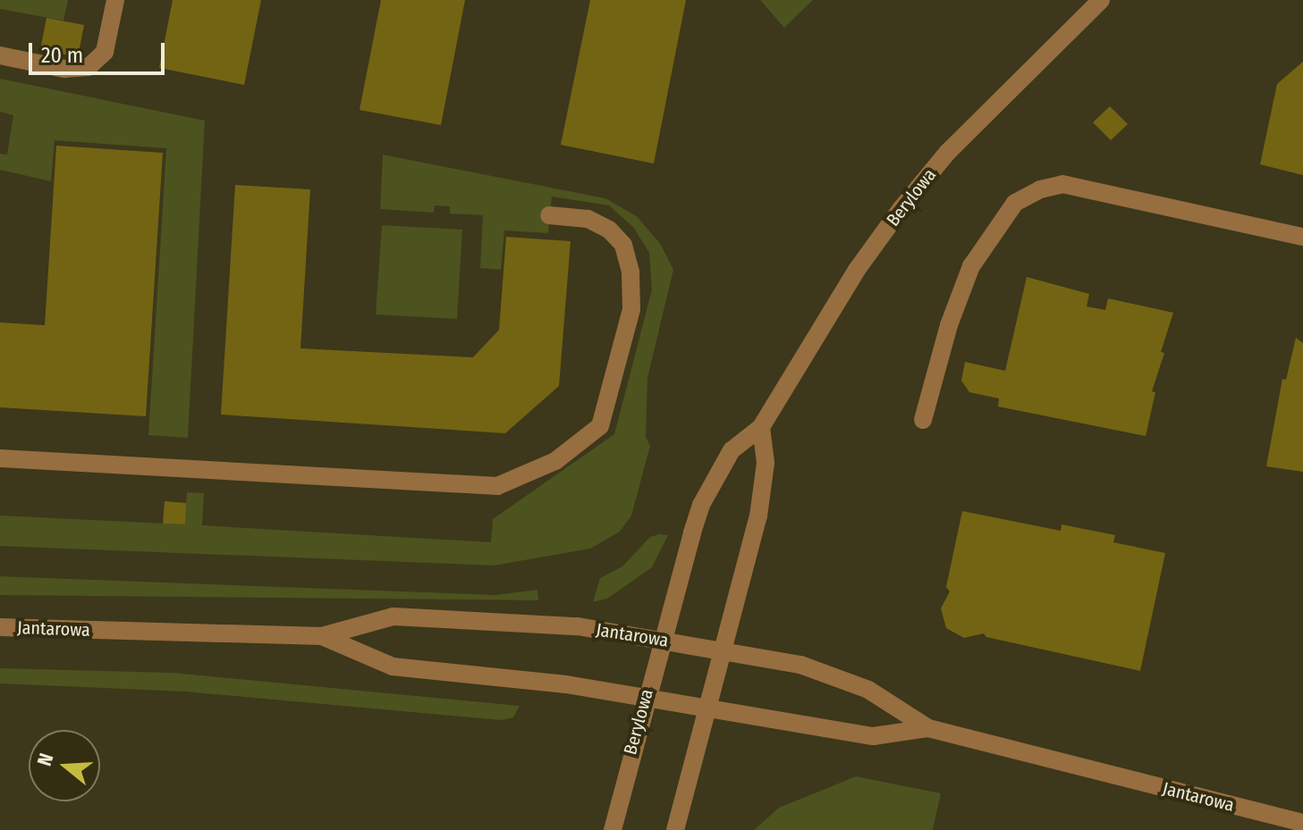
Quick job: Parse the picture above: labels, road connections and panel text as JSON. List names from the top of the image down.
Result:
{
  "streets": {
    "street": ["Berylowa", "Jantarowa"]
  },
  "crossings": [
    ["Berylowa", "Jantarowa"]
  ],
  "scale_bar": "20 m",
  "north": "left"
}
